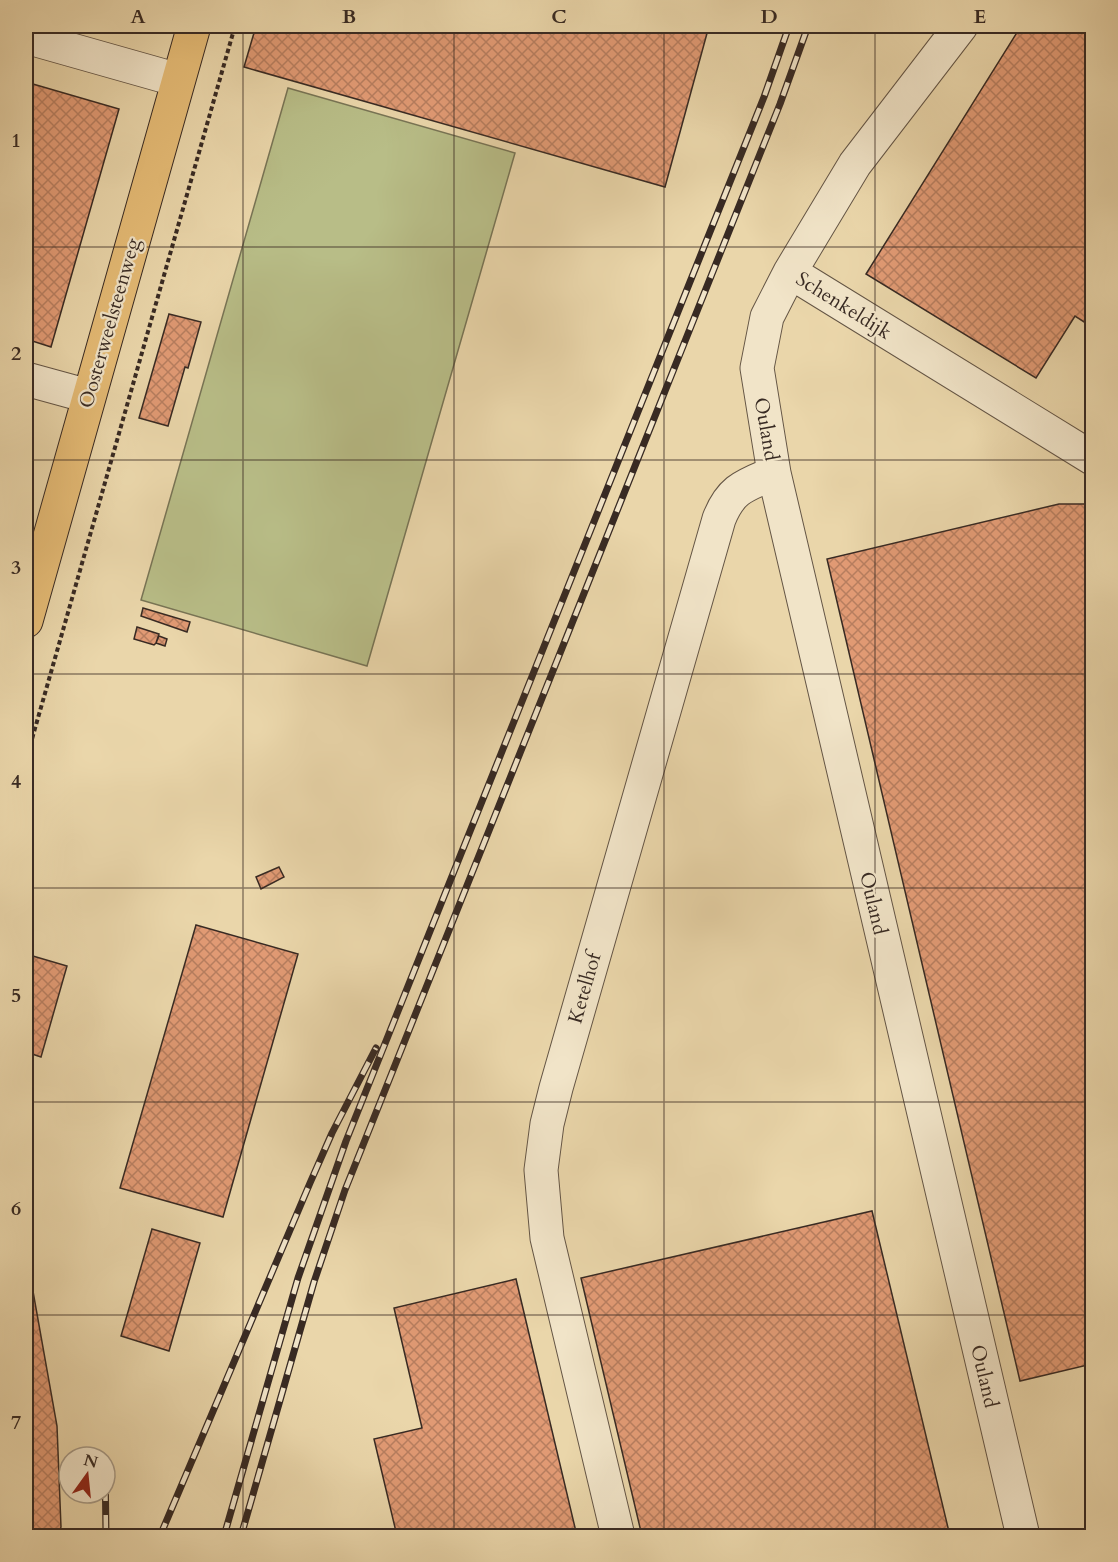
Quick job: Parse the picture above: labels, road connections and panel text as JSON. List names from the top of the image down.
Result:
{
  "streets": {
    "main road": ["Oosterweelsteenweg"],
    "street": ["Schenkeldijk", "Ouland", "Ketelhof"]
  },
  "crossings": [
    ["Schenkeldijk", "Ouland"],
    ["Ouland", "Ketelhof"]
  ],
  "north": "top",
  "grid": {
    "columns": [
      "A",
      "B",
      "C",
      "D",
      "E"
    ],
    "rows": [
      "1",
      "2",
      "3",
      "4",
      "5",
      "6",
      "7"
    ]
  }
}
